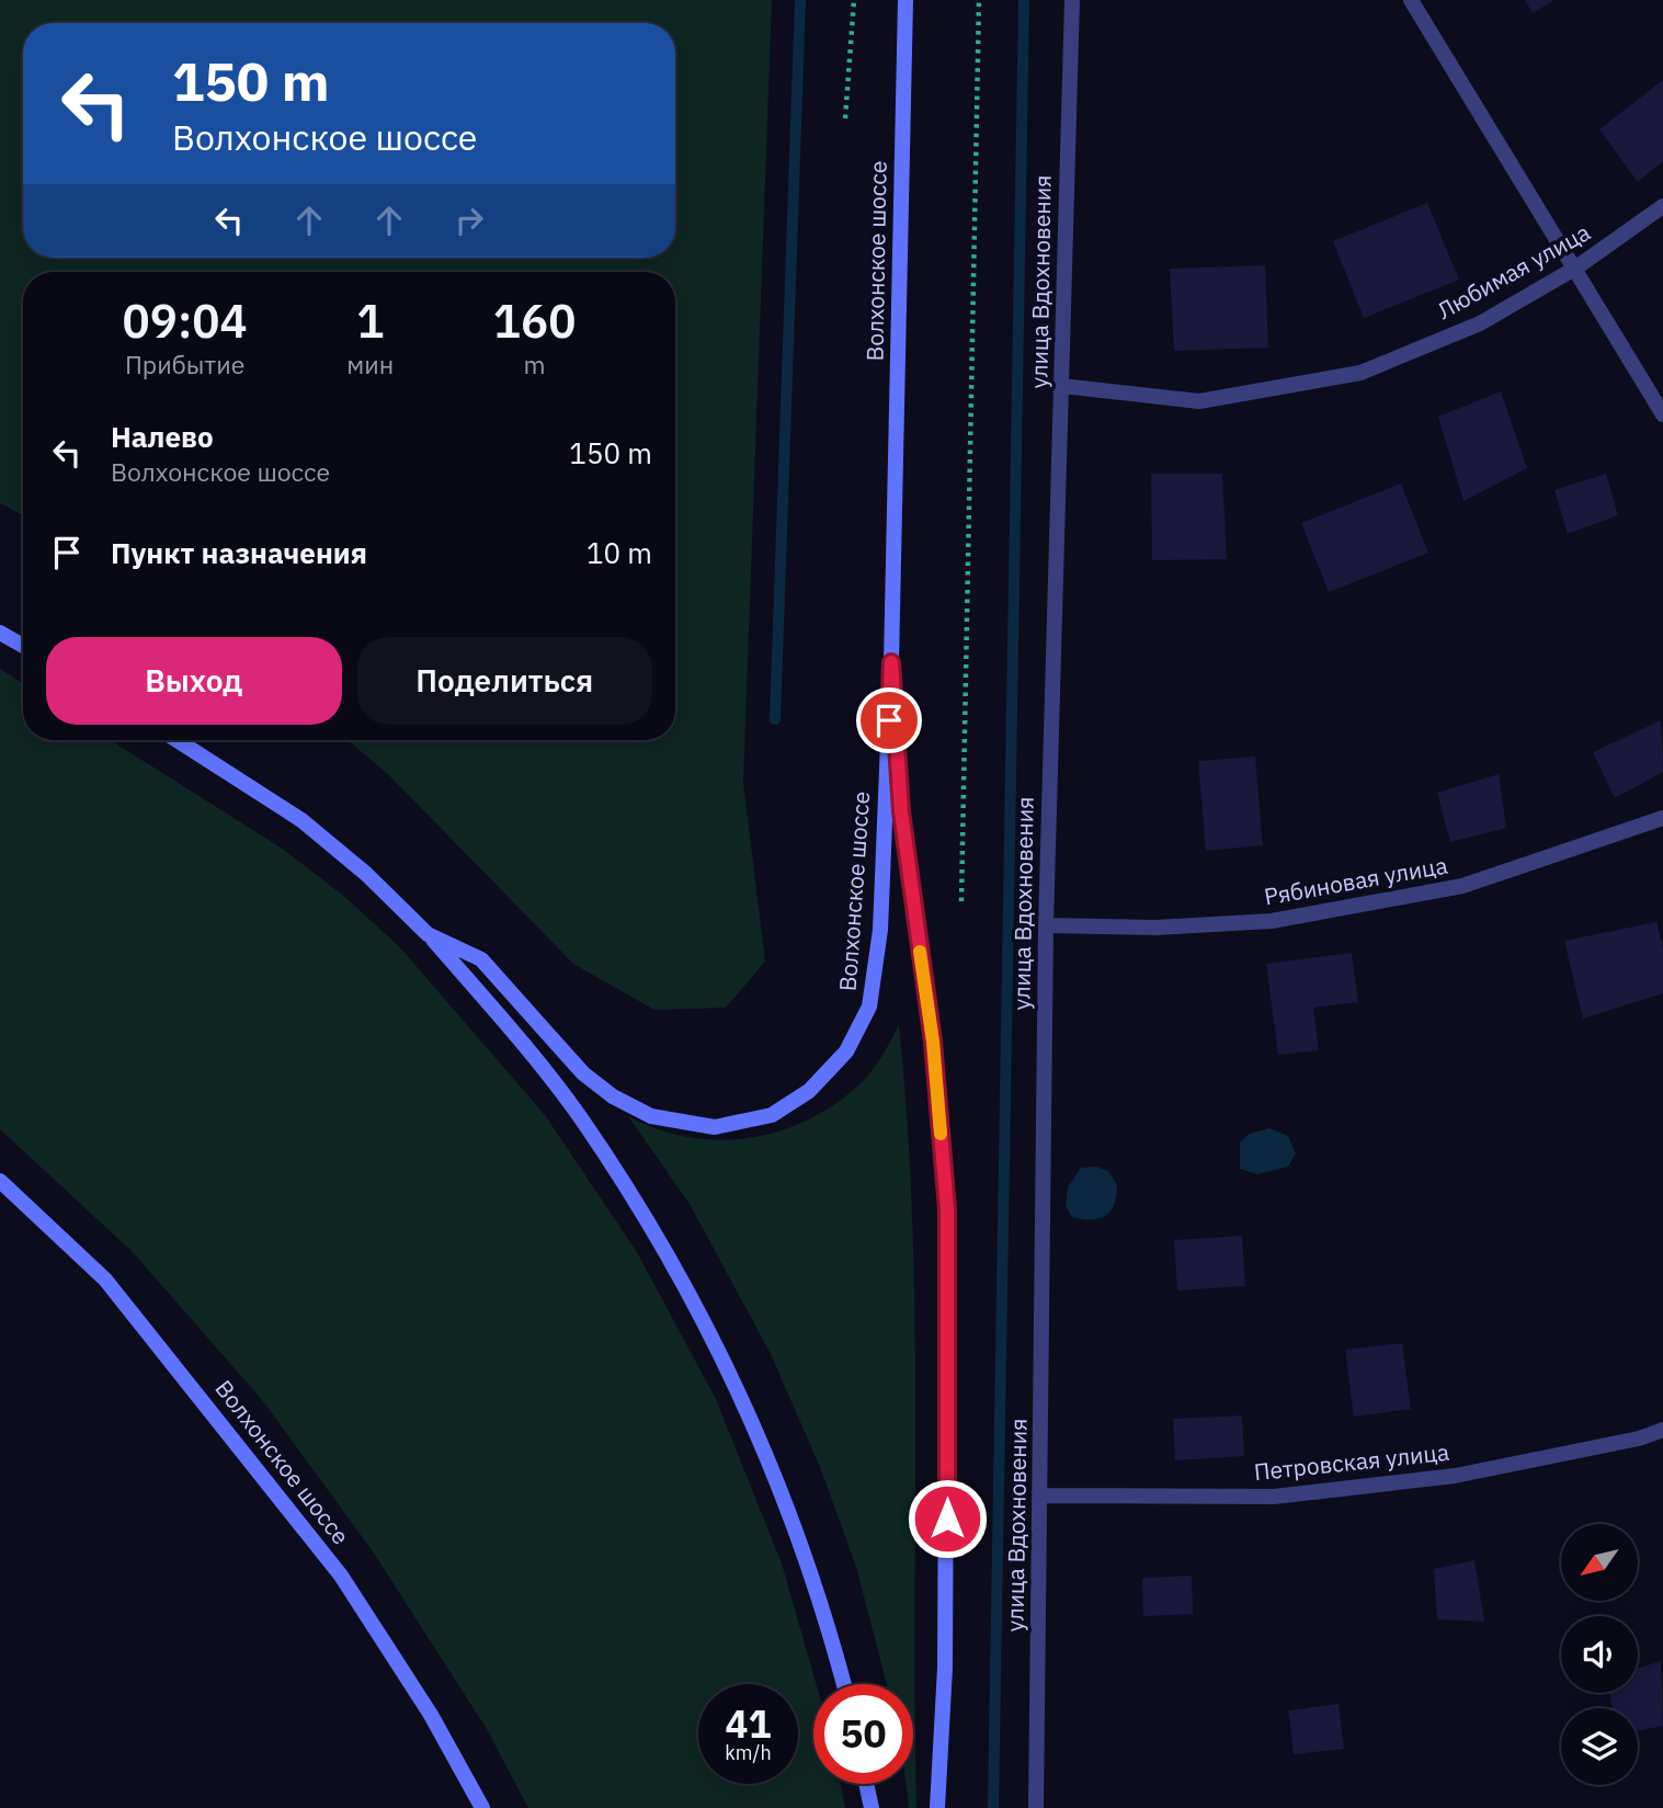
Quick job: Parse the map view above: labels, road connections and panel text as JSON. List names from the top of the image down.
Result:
{
  "streets": {
    "main road": ["Волхонское шоссе"],
    "street": [
      "Любимая улица",
      "улица Вдохновения",
      "Рябиновая улица",
      "Петровская улица"
    ]
  },
  "crossings": [
    ["Любимая улица", "улица Вдохновения"],
    ["улица Вдохновения", "Рябиновая улица"],
    ["улица Вдохновения", "Петровская улица"]
  ],
  "north": "bottom left",
  "page": {
    "turn": ["150 m", "Волхонское шоссе"],
    "eta": [
      "09:04",
      "Прибытие",
      "1",
      "мин",
      "160",
      "m"
    ],
    "list": [
      {
        "name": "Налево",
        "note": "Волхонское шоссе",
        "value": "150 m"
      },
      {
        "name": "Пункт назначения",
        "value": "10 m"
      }
    ],
    "buttons": ["Выход", "Поделиться"],
    "speed": "41 km/h",
    "limit": "50"
  }
}
